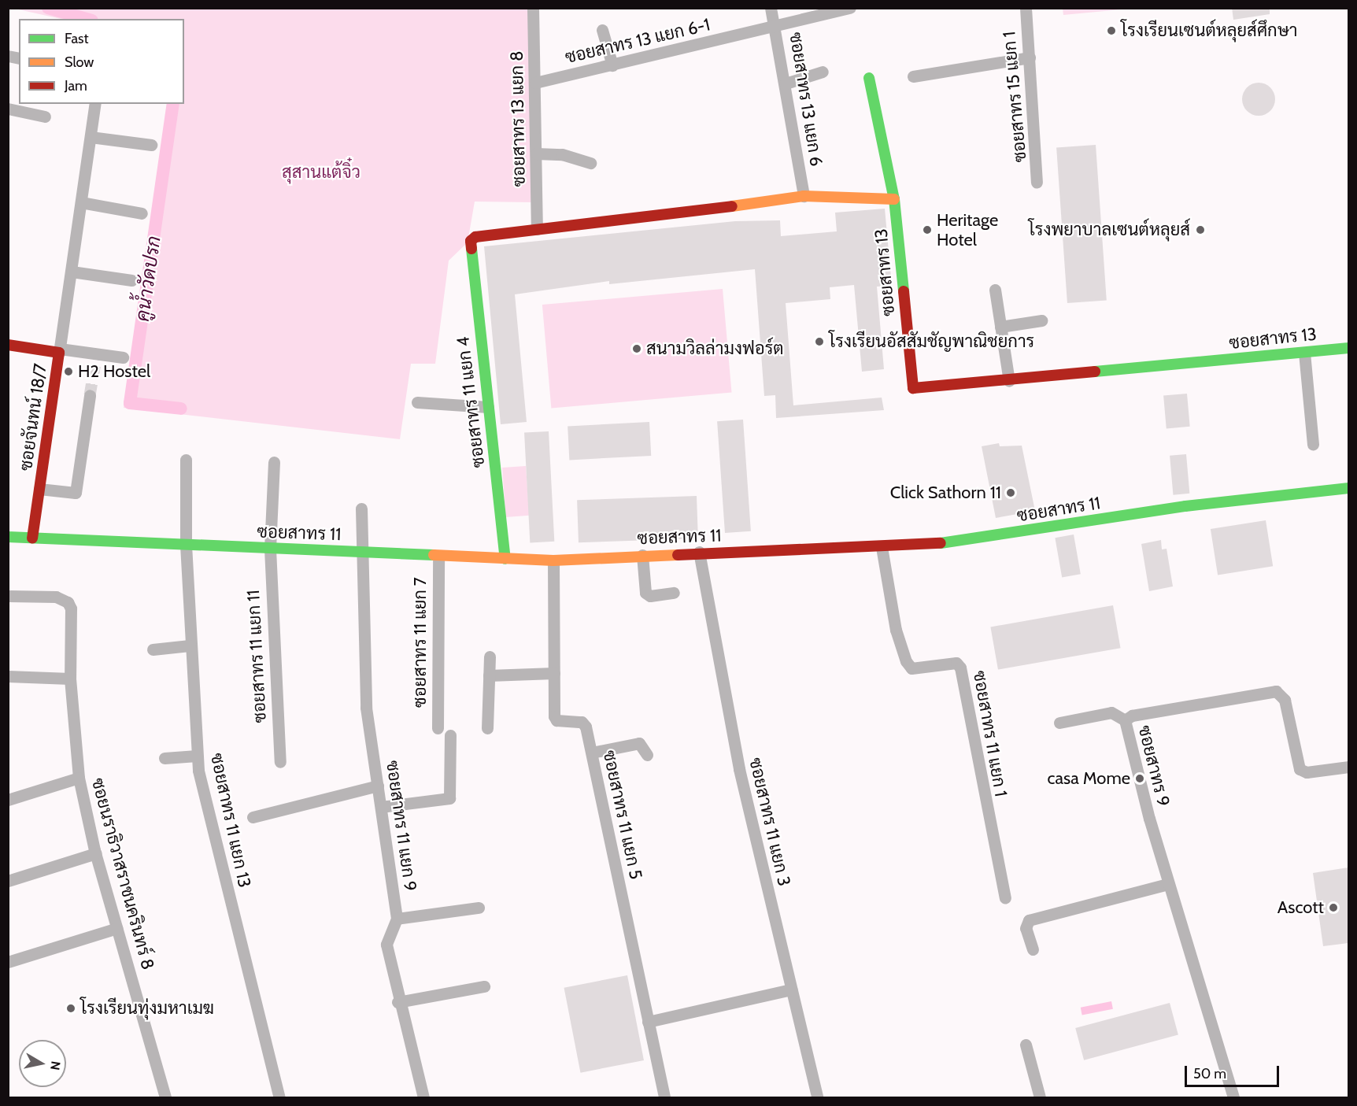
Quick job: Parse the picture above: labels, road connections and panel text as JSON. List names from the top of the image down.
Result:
{
  "streets": {
    "street": [
      "ซอยสาทร 13 แยก 6-1",
      "ซอยสาทร 15 แยก 1",
      "ซอยสาทร 13 แยก 6",
      "ซอยสาทร 13 แยก 8",
      "ซอยสาทร 13",
      "ซอยสาทร 11 แยก 4",
      "ซอยจันทน์ 18/7",
      "ซอยสาทร 11",
      "ซอยสาทร 11 แยก 7",
      "ซอยสาทร 11 แยก 11",
      "ซอยสาทร 11 แยก 1",
      "ซอยสาทร 9",
      "ซอยสาทร 11 แยก 5",
      "ซอยสาทร 11 แยก 13",
      "ซอยสาทร 11 แยก 3",
      "ซอยสาทร 11 แยก 9",
      "ซอยนราธิวาสราชนครินทร์ 8"
    ]
  },
  "crossings": [
    ["ซอยสาทร 13 แยก 6-1", "ซอยสาทร 13 แยก 6"],
    ["ซอยสาทร 13 แยก 6-1", "ซอยสาทร 13 แยก 8"],
    ["ซอยสาทร 13 แยก 8", "ซอยสาทร 11 แยก 4"],
    ["ซอยสาทร 11 แยก 4", "ซอยสาทร 11"],
    ["ซอยจันทน์ 18/7", "ซอยสาทร 11"],
    ["ซอยสาทร 11", "ซอยสาทร 11 แยก 7"],
    ["ซอยสาทร 11", "ซอยสาทร 11 แยก 11"],
    ["ซอยสาทร 11", "ซอยสาทร 11 แยก 1"],
    ["ซอยสาทร 11", "ซอยสาทร 11 แยก 5"],
    ["ซอยสาทร 11", "ซอยสาทร 11 แยก 13"],
    ["ซอยสาทร 11", "ซอยสาทร 11 แยก 3"],
    ["ซอยสาทร 11", "ซอยสาทร 11 แยก 9"]
  ],
  "water": ["คูน้ำวัดปรก"],
  "parks": ["สุสานแต้จิ๋ว"],
  "places": [
    "โรงเรียนเซนต์หลุยส์ศึกษา",
    "Heritage Hotel",
    "โรงพยาบาลเซนต์หลุยส์",
    "โรงเรียนอัสสัมชัญพาณิชยการ",
    "สนามวิลล่ามงฟอร์ต",
    "H2 Hostel",
    "Click Sathorn 11",
    "casa Mome",
    "Ascott",
    "โรงเรียนทุ่งมหาเมฆ"
  ],
  "legend": ["Fast", "Slow", "Jam"],
  "scale_bar": "50 m",
  "north": "right"
}
